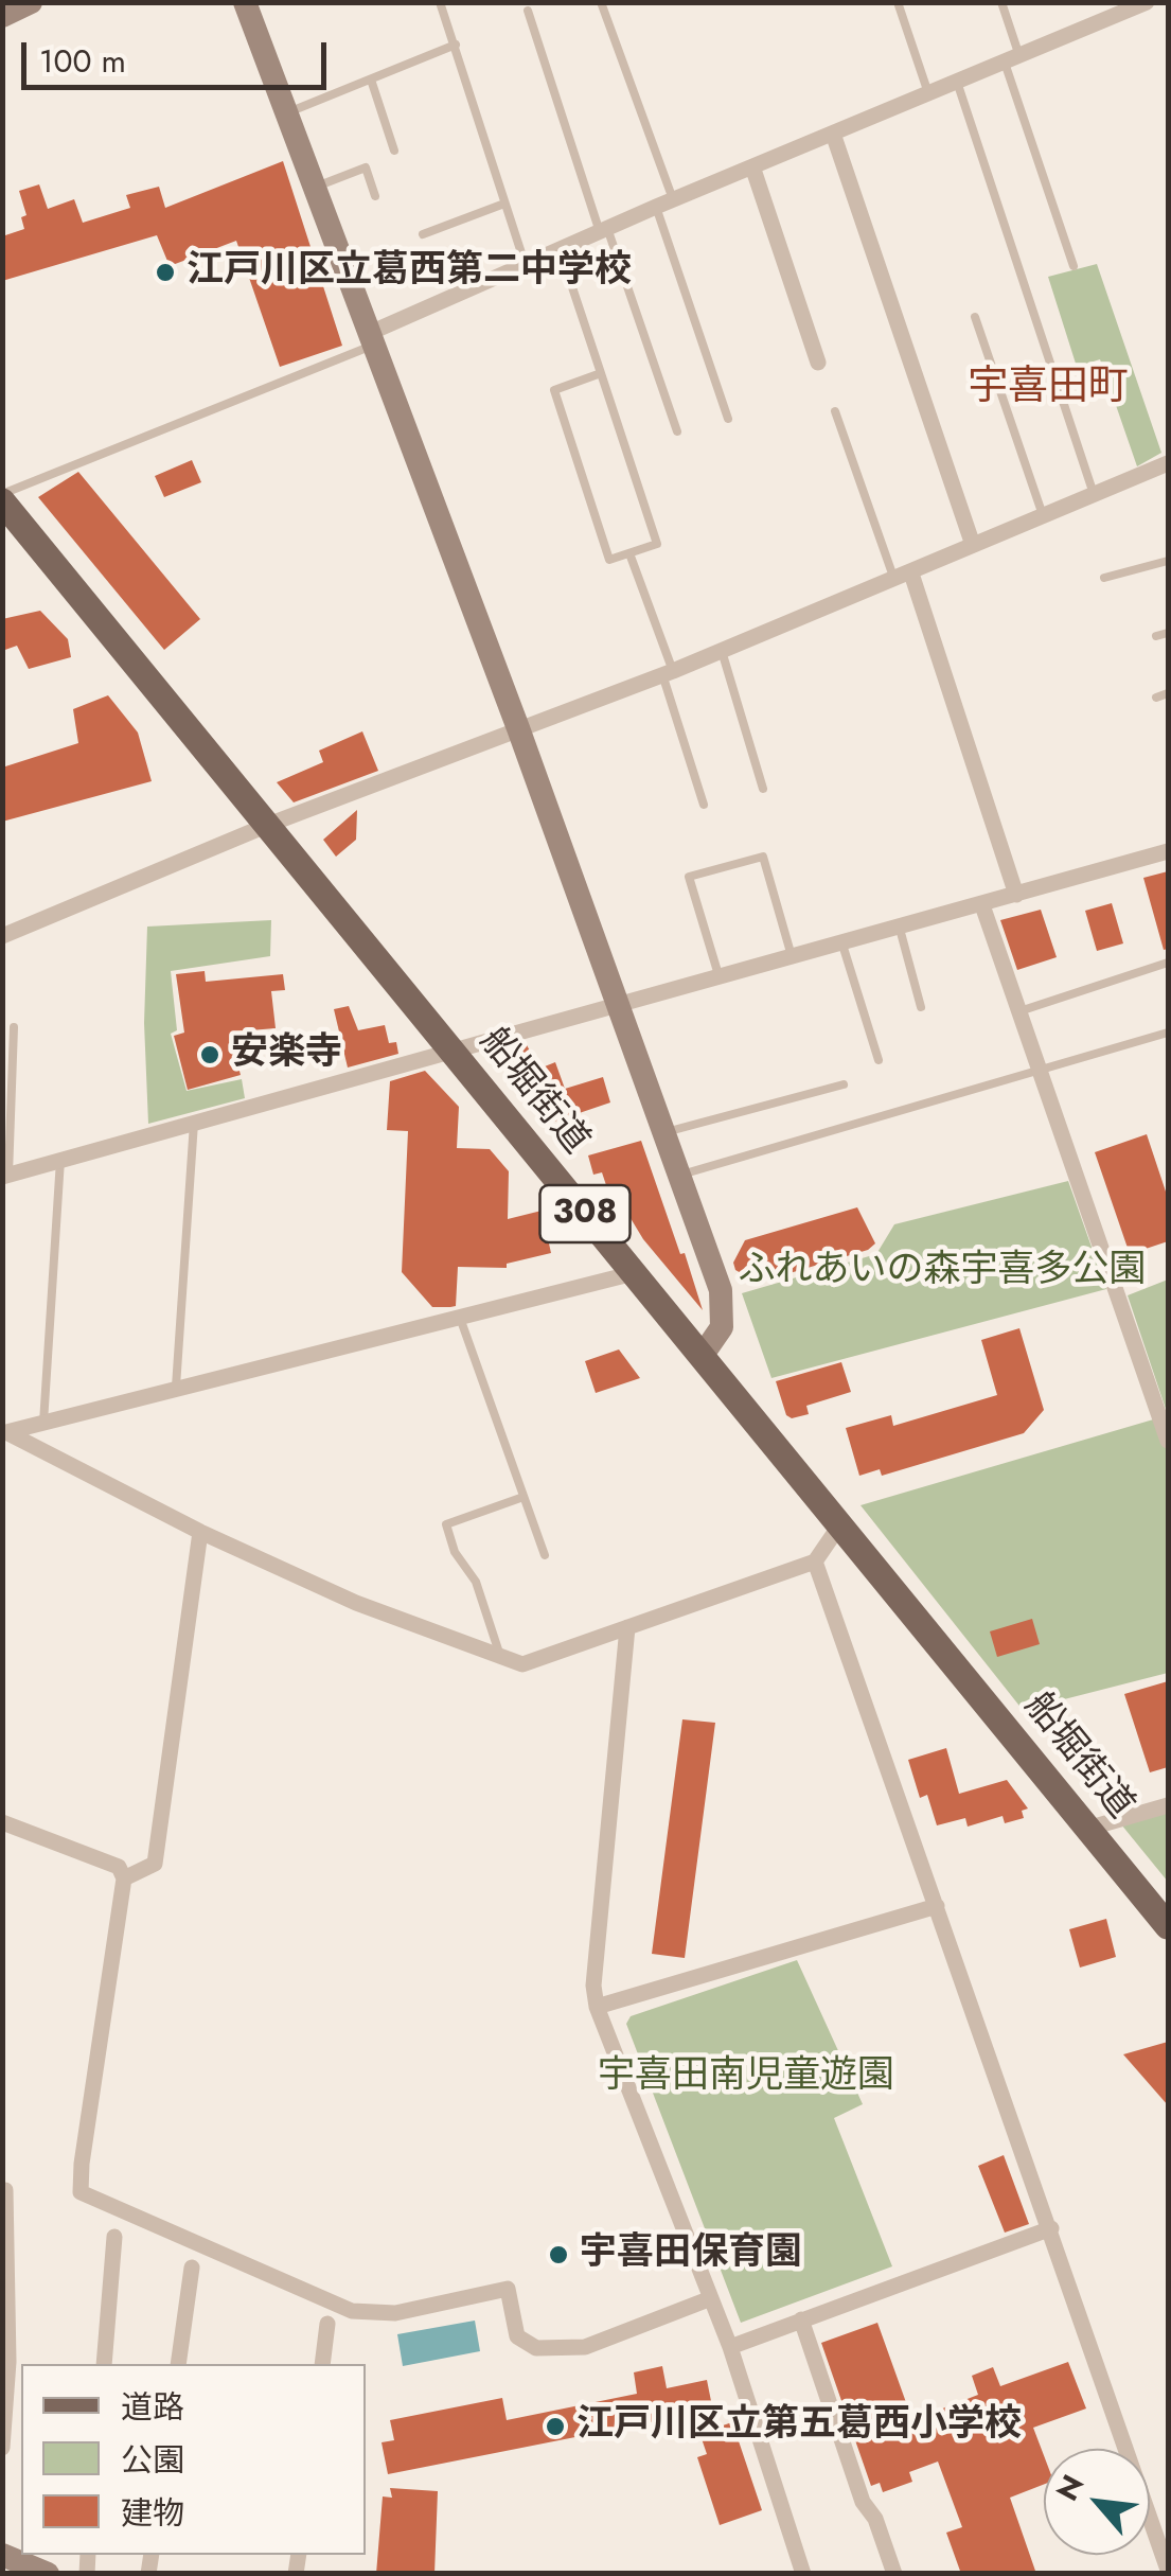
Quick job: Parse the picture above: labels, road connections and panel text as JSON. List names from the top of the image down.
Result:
{
  "streets": {
    "main road": ["船堀街道", "308"]
  },
  "districts": ["宇喜田町"],
  "parks": ["ふれあいの森宇喜多公園", "宇喜田南児童遊園"],
  "places": [
    "江戸川区立葛西第二中学校",
    "安楽寺",
    "宇喜田保育園",
    "江戸川区立第五葛西小学校"
  ],
  "legend": ["道路", "公園", "建物"],
  "scale_bar": "100 m",
  "north": "top left"
}
